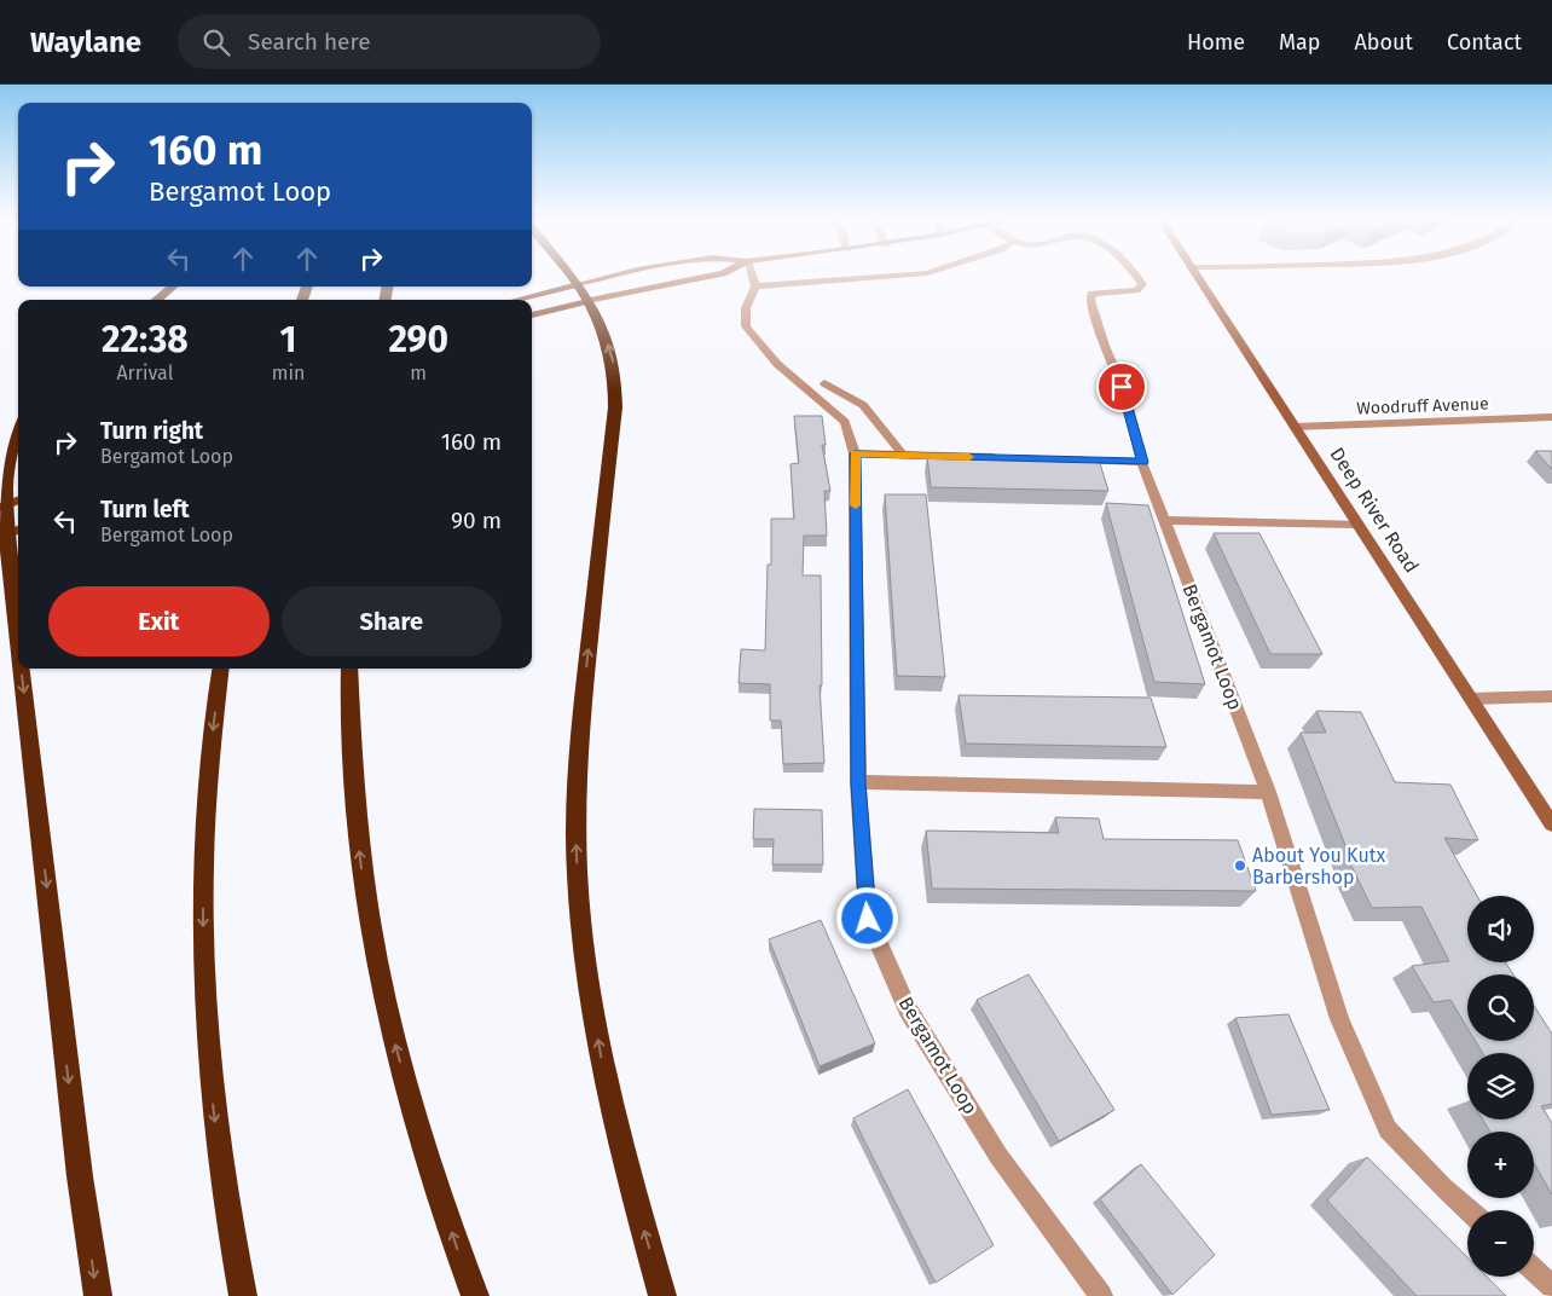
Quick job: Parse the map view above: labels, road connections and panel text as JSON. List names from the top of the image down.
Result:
{
  "streets": {
    "street": ["Woodruff Avenue", "Deep River Road", "Bergamot Loop"]
  },
  "crossings": [
    ["Woodruff Avenue", "Deep River Road"]
  ],
  "places": ["About You Kutx Barbershop"],
  "page": {
    "header": "Waylane",
    "search": "Search here",
    "nav": [
      "Home",
      "Map",
      "About",
      "Contact"
    ],
    "turn": ["160 m", "Bergamot Loop"],
    "eta": [
      "22:38",
      "Arrival",
      "1",
      "min",
      "290",
      "m"
    ],
    "list": [
      {
        "name": "Turn right",
        "note": "Bergamot Loop",
        "value": "160 m"
      },
      {
        "name": "Turn left",
        "note": "Bergamot Loop",
        "value": "90 m"
      }
    ],
    "buttons": ["Exit", "Share"],
    "map_buttons": ["+", "−"]
  }
}
